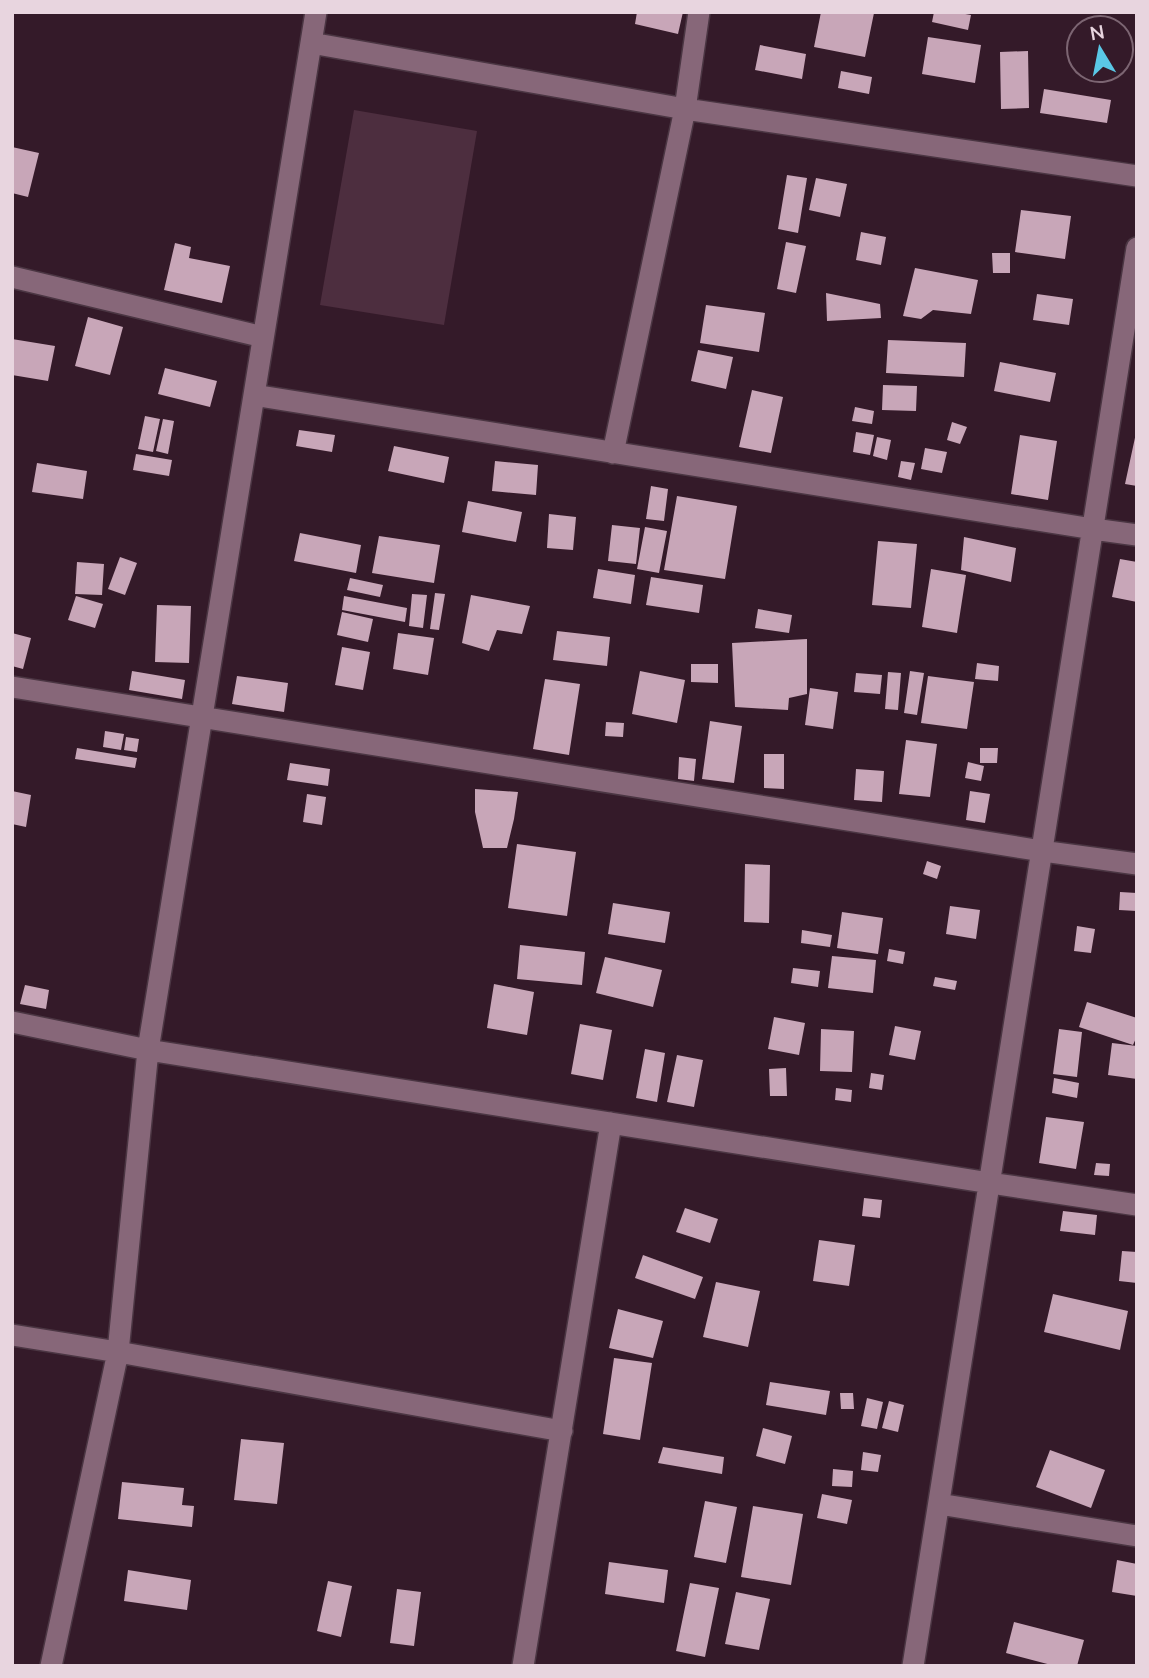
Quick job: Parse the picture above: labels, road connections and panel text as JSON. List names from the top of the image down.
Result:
{
  "north": "top"
}
